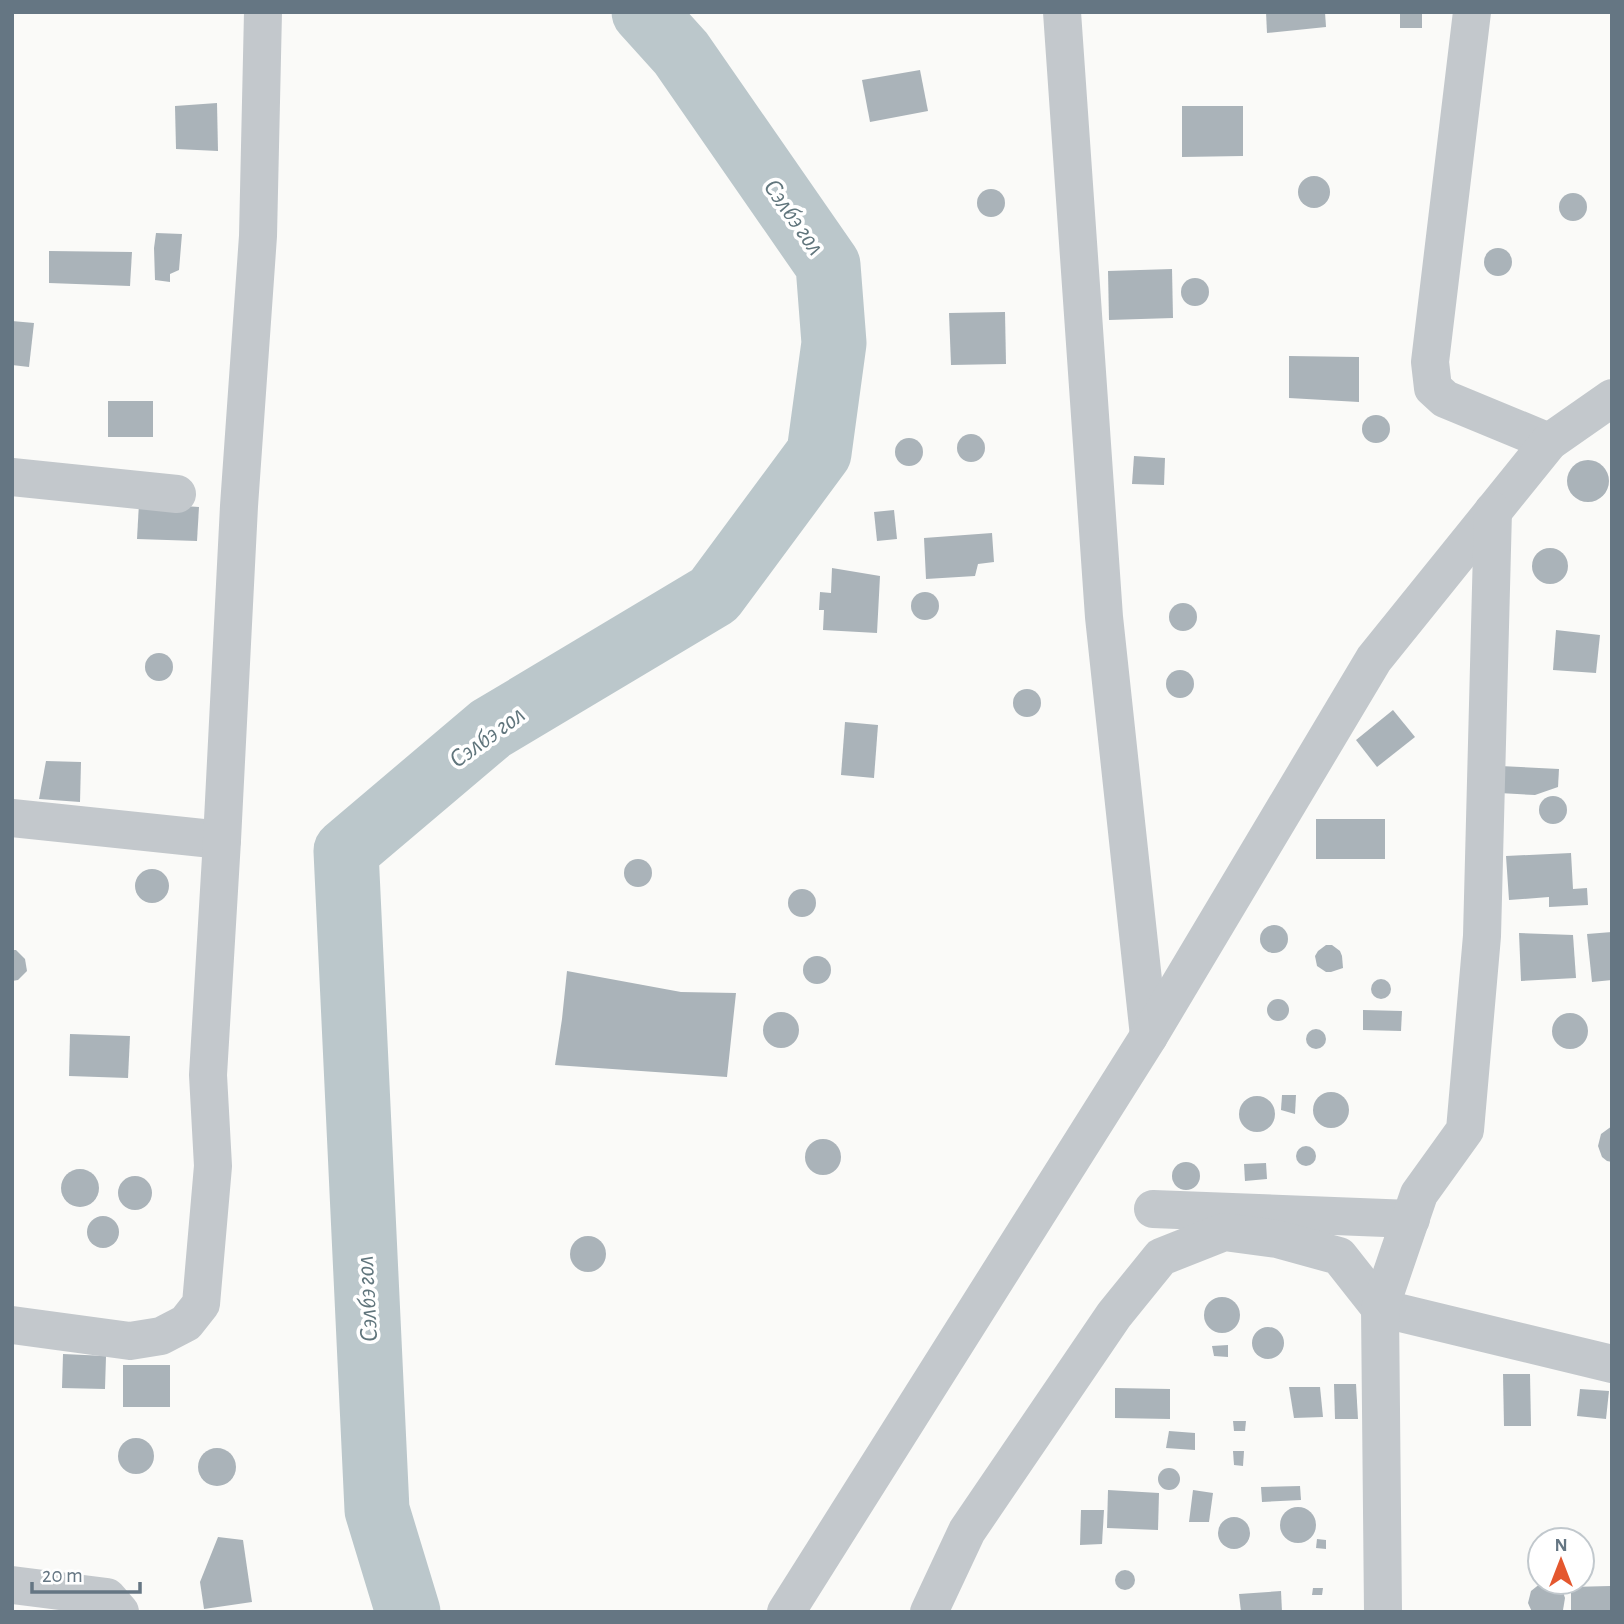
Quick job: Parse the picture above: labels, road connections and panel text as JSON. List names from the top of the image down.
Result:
{
  "water": ["Сэлбэ гол"],
  "scale_bar": "20 m",
  "north": "top"
}
